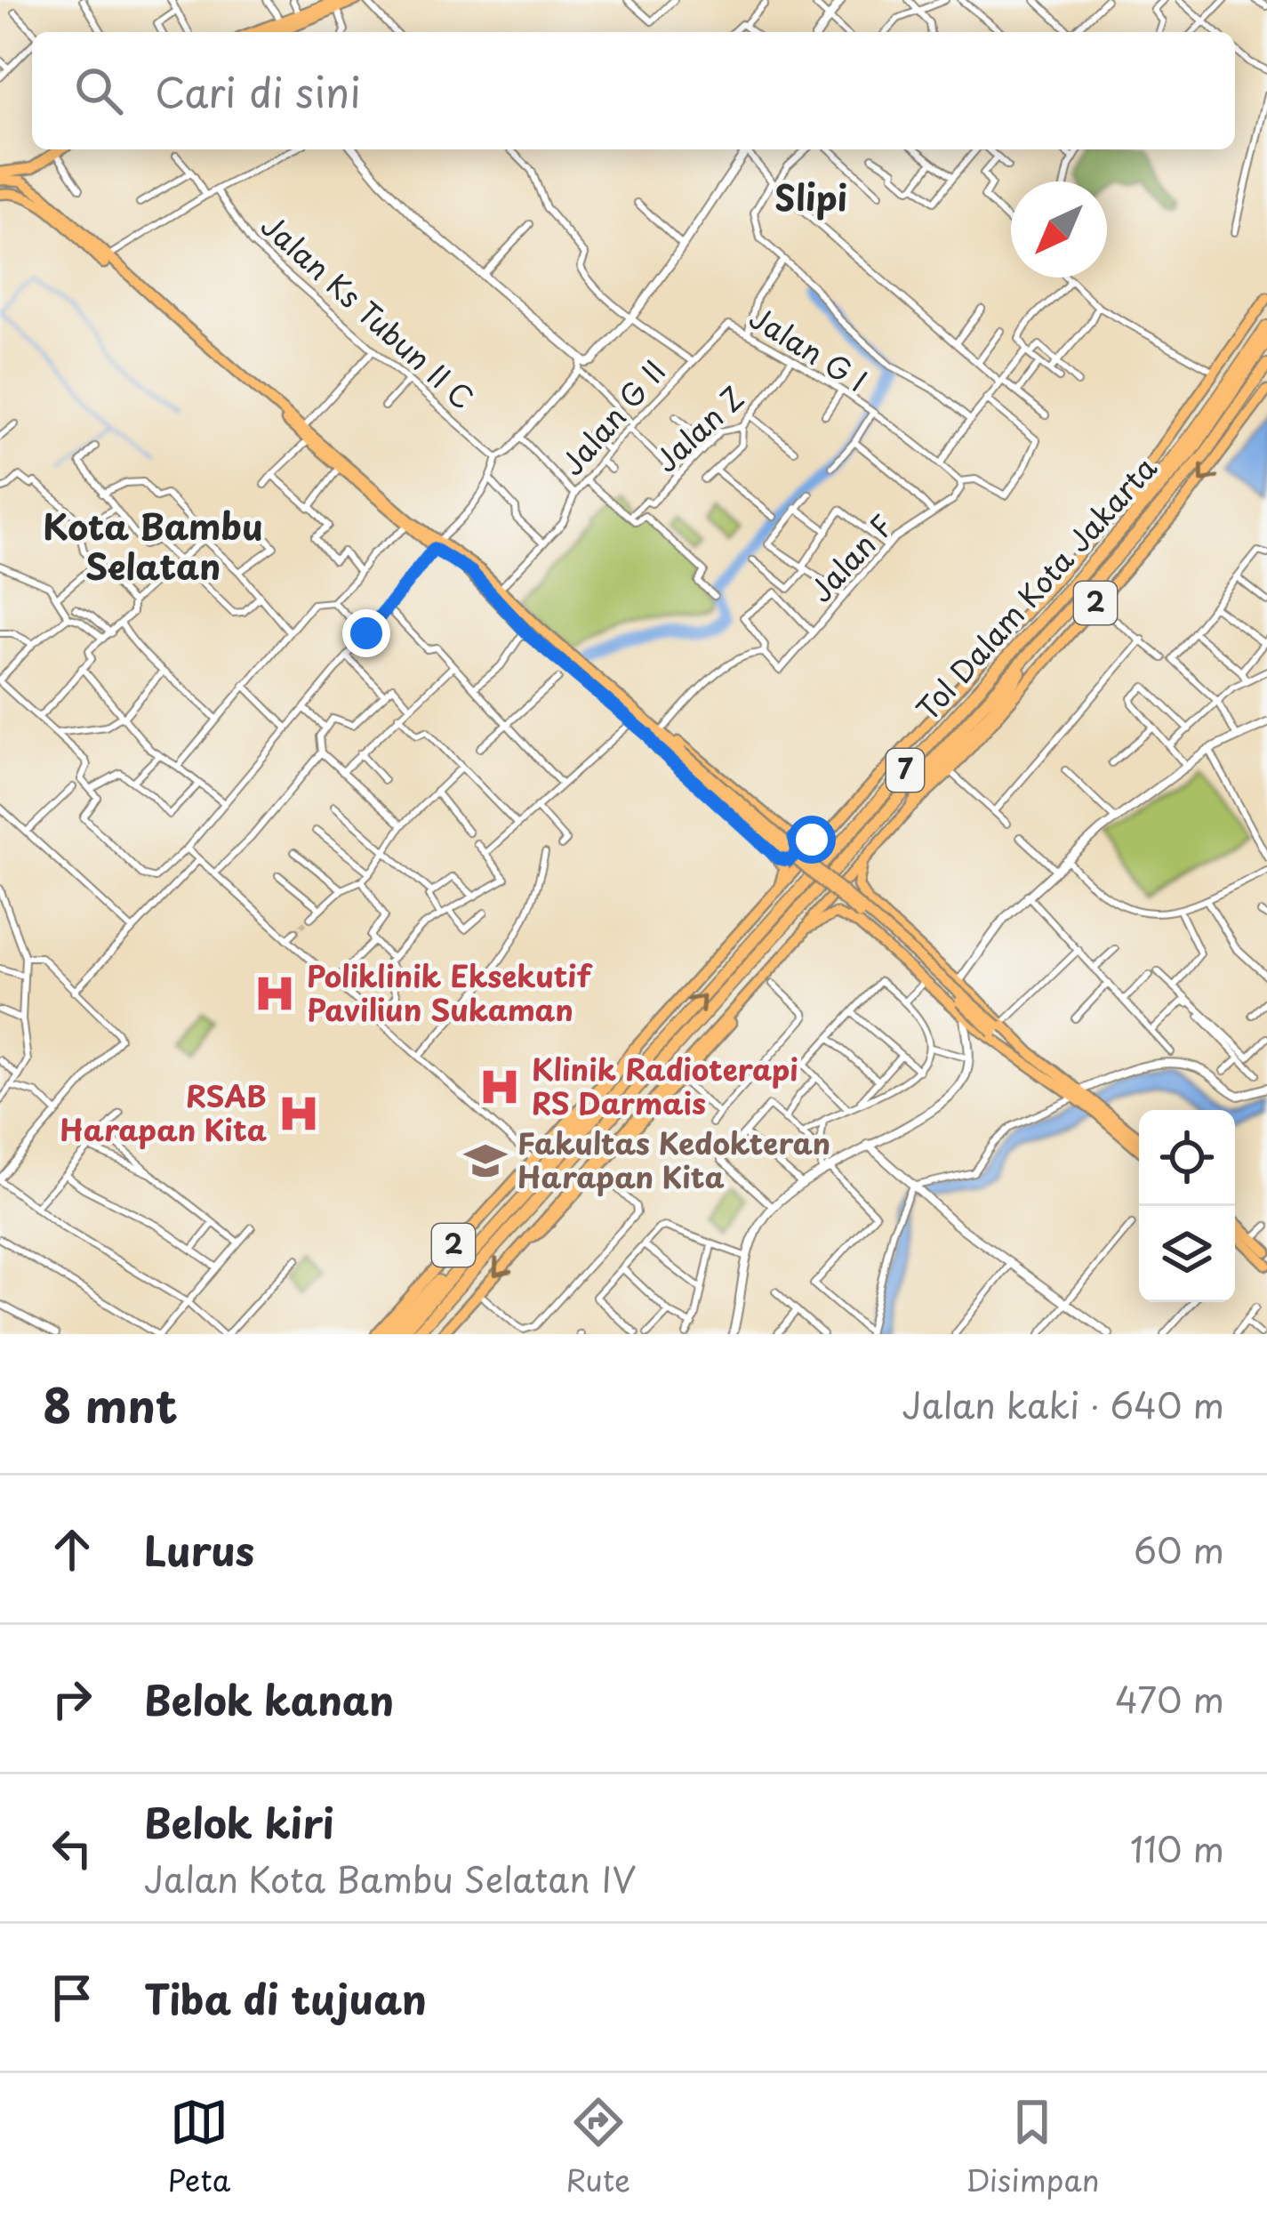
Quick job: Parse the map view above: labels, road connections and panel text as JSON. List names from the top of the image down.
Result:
{
  "streets": {
    "highway": ["Tol Dalam Kota Jakarta", "7"],
    "main road": ["2"],
    "street": [
      "Jalan Ks Tubun II C",
      "Jalan G I",
      "Jalan G II",
      "Jalan Z",
      "Jalan F"
    ]
  },
  "crossings": [
    ["Jalan G I", "Jalan G II"],
    ["Jalan G I", "Jalan Z"]
  ],
  "districts": ["Slipi", "Kota Bambu Selatan"],
  "places": {
    "hospital": ["Poliklinik Eksekutif Paviliun Sukaman", "Klinik Radioterapi RS Darmais", "RSAB Harapan Kita"],
    "school or university": ["Fakultas Kedokteran Harapan Kita"]
  },
  "north": "bottom left",
  "page": {
    "search": "Cari di sini",
    "heading": ["8 mnt", "Jalan kaki · 640 m"],
    "list": [
      ["Lurus", "60 m"],
      ["Belok kanan", "470 m"],
      ["Belok kiri", "Jalan Kota Bambu Selatan IV", "110 m"],
      "Tiba di tujuan"
    ],
    "nav": ["Peta", "Rute", "Disimpan"]
  }
}
